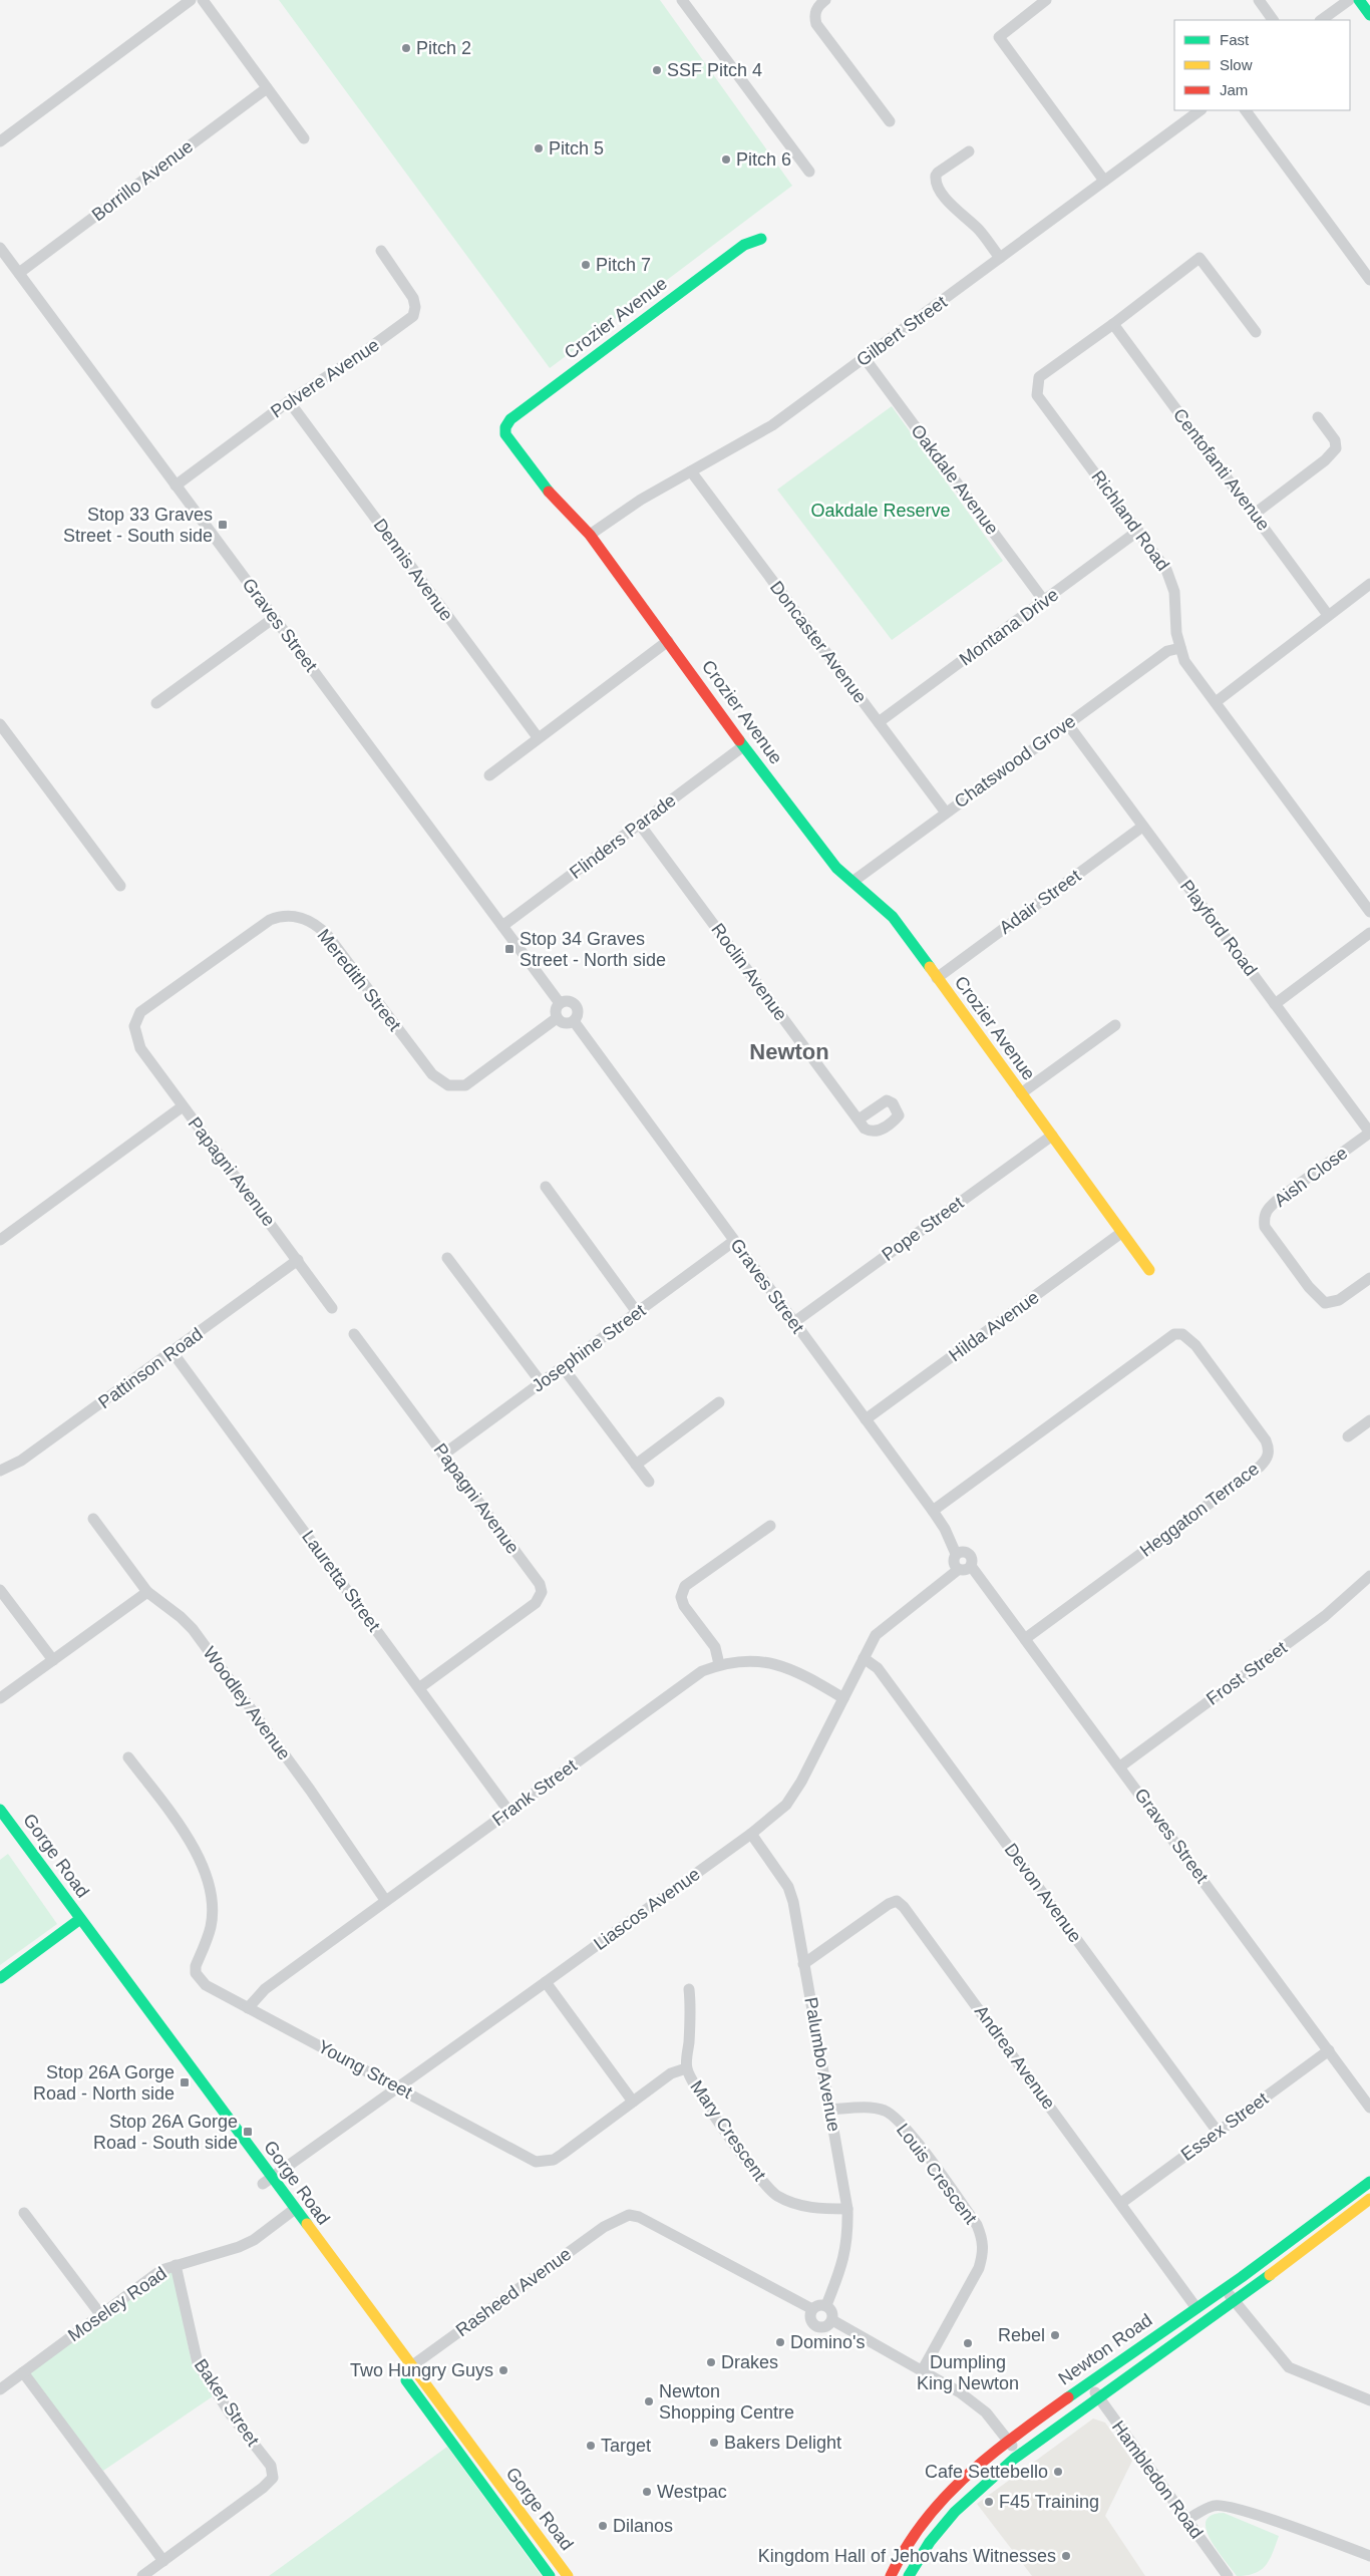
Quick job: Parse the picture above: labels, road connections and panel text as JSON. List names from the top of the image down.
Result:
{
  "streets": {
    "main road": ["Crozier Avenue", "Gorge Road", "Newton Road"],
    "street": [
      "Borrillo Avenue",
      "Gilbert Street",
      "Polvere Avenue",
      "Centofanti Avenue",
      "Oakdale Avenue",
      "Richland Road",
      "Dennis Avenue",
      "Graves Street",
      "Montana Drive",
      "Doncaster Avenue",
      "Chatswood Grove",
      "Flinders Parade",
      "Adair Street",
      "Playford Road",
      "Roclin Avenue",
      "Meredith Street",
      "Papagni Avenue",
      "Aish Close",
      "Pope Street",
      "Hilda Avenue",
      "Josephine Street",
      "Pattinson Road",
      "Heggaton Terrace",
      "Lauretta Street",
      "Frost Street",
      "Woodley Avenue",
      "Frank Street",
      "Devon Avenue",
      "Liascos Avenue",
      "Andrea Avenue",
      "Palumbo Avenue",
      "Young Street",
      "Essex Street",
      "Mary Crescent",
      "Louis Crescent",
      "Rasheed Avenue",
      "Moseley Road",
      "Baker Street",
      "Hambledon Road"
    ]
  },
  "crossings": [
    ["Borrillo Avenue", "Graves Street"],
    ["Crozier Avenue", "Gilbert Street"],
    ["Crozier Avenue", "Chatswood Grove"],
    ["Crozier Avenue", "Flinders Parade"],
    ["Crozier Avenue", "Adair Street"],
    ["Crozier Avenue", "Pope Street"],
    ["Crozier Avenue", "Hilda Avenue"],
    ["Gilbert Street", "Oakdale Avenue"],
    ["Gilbert Street", "Doncaster Avenue"],
    ["Polvere Avenue", "Dennis Avenue"],
    ["Polvere Avenue", "Graves Street"],
    ["Centofanti Avenue", "Richland Road"],
    ["Oakdale Avenue", "Montana Drive"],
    ["Richland Road", "Montana Drive"],
    ["Richland Road", "Chatswood Grove"],
    ["Graves Street", "Flinders Parade"],
    ["Graves Street", "Meredith Street"],
    ["Graves Street", "Pope Street"],
    ["Graves Street", "Hilda Avenue"],
    ["Graves Street", "Josephine Street"],
    ["Graves Street", "Heggaton Terrace"],
    ["Graves Street", "Frost Street"],
    ["Graves Street", "Liascos Avenue"],
    ["Graves Street", "Essex Street"],
    ["Montana Drive", "Doncaster Avenue"],
    ["Doncaster Avenue", "Chatswood Grove"],
    ["Chatswood Grove", "Playford Road"],
    ["Flinders Parade", "Roclin Avenue"],
    ["Adair Street", "Playford Road"],
    ["Playford Road", "Aish Close"],
    ["Meredith Street", "Papagni Avenue"],
    ["Papagni Avenue", "Josephine Street"],
    ["Papagni Avenue", "Pattinson Road"],
    ["Papagni Avenue", "Lauretta Street"],
    ["Pattinson Road", "Lauretta Street"],
    ["Lauretta Street", "Frank Street"],
    ["Woodley Avenue", "Frank Street"],
    ["Frank Street", "Liascos Avenue"],
    ["Frank Street", "Young Street"],
    ["Gorge Road", "Liascos Avenue"],
    ["Gorge Road", "Rasheed Avenue"],
    ["Gorge Road", "Moseley Road"],
    ["Devon Avenue", "Liascos Avenue"],
    ["Devon Avenue", "Essex Street"],
    ["Liascos Avenue", "Palumbo Avenue"],
    ["Liascos Avenue", "Young Street"],
    ["Andrea Avenue", "Palumbo Avenue"],
    ["Andrea Avenue", "Essex Street"],
    ["Andrea Avenue", "Newton Road"],
    ["Palumbo Avenue", "Mary Crescent"],
    ["Palumbo Avenue", "Louis Crescent"],
    ["Palumbo Avenue", "Rasheed Avenue"],
    ["Moseley Road", "Baker Street"],
    ["Newton Road", "Hambledon Road"]
  ],
  "districts": ["Newton"],
  "parks": ["Oakdale Reserve"],
  "places": {
    "other": [
      "Pitch 2",
      "SSF Pitch 4",
      "Pitch 5",
      "Pitch 6",
      "Pitch 7",
      "Rebel",
      "Domino's",
      "Dumpling King Newton",
      "Drakes",
      "Two Hungry Guys",
      "Newton Shopping Centre",
      "Bakers Delight",
      "Target",
      "Cafe Settebello",
      "Westpac",
      "F45 Training",
      "Dilanos",
      "Kingdom Hall of Jehovahs Witnesses"
    ],
    "transit": [
      "Stop 33 Graves Street - South side",
      "Stop 34 Graves Street - North side",
      "Stop 26A Gorge Road - North side",
      "Stop 26A Gorge Road - South side"
    ]
  },
  "legend": ["Fast", "Slow", "Jam"]
}
